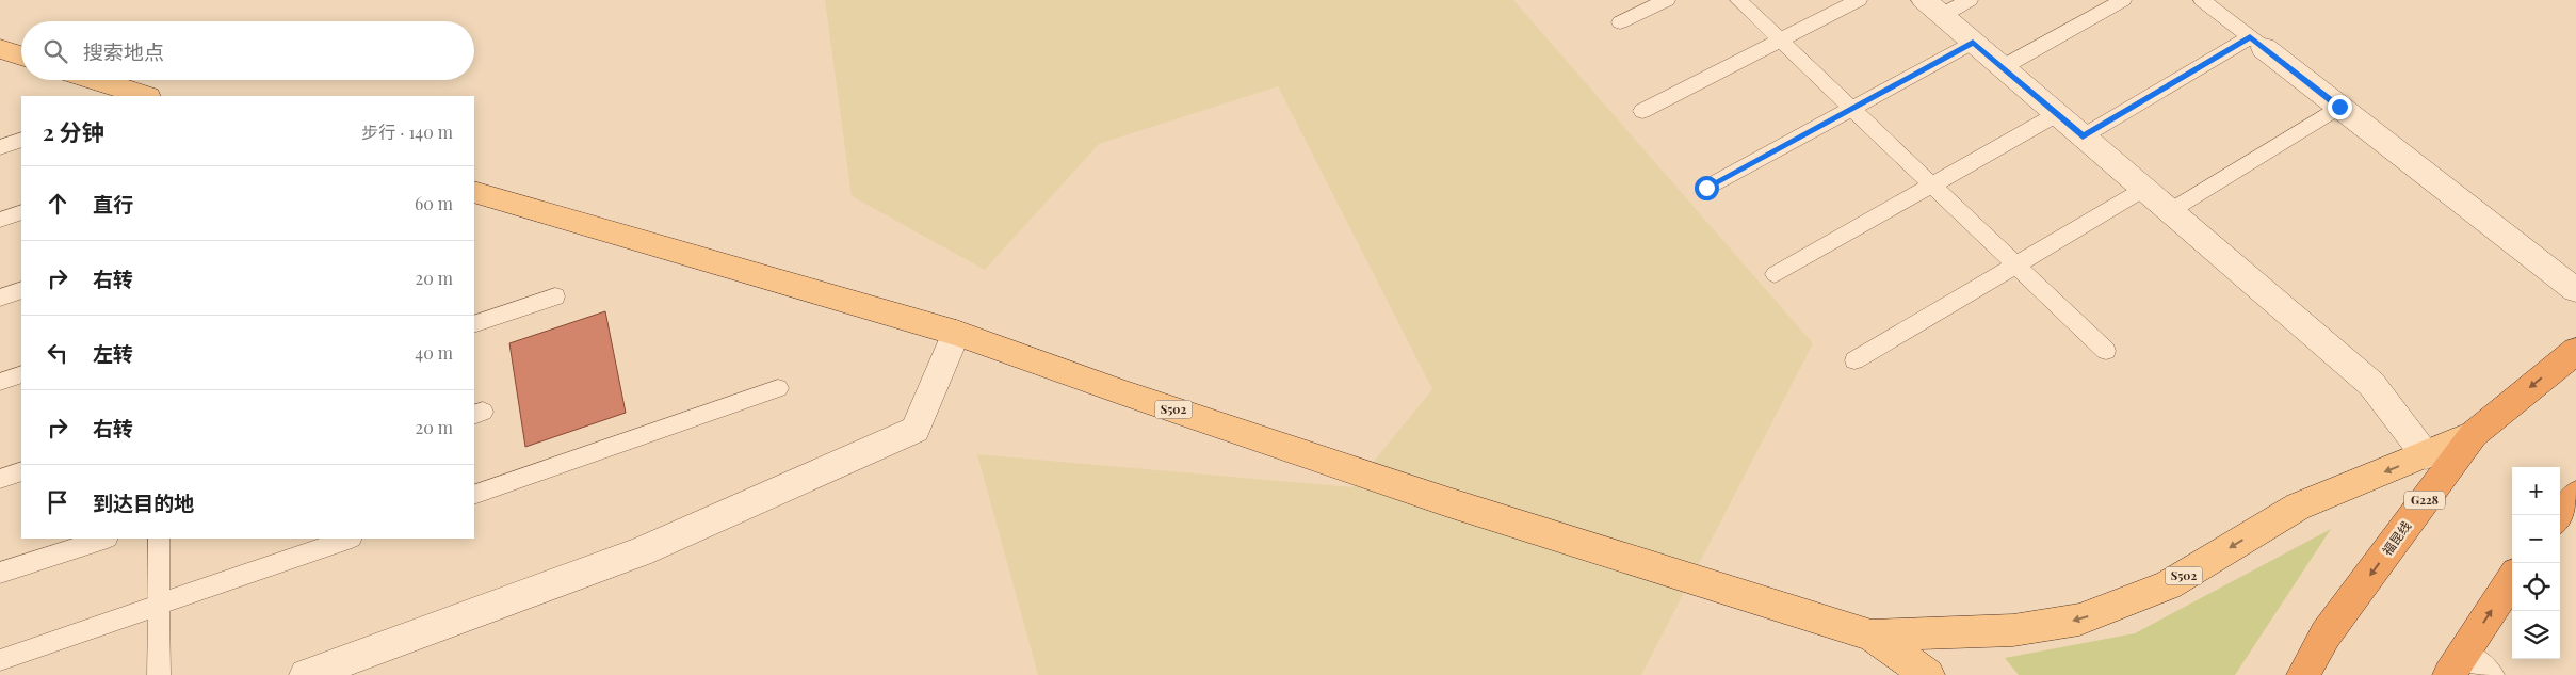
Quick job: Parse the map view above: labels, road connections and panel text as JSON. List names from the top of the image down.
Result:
{
  "streets": {
    "highway": ["G228", "福昆线"],
    "main road": ["S502"]
  },
  "crossings": [
    ["S502", "福昆线"]
  ],
  "page": {
    "search": "搜索地点",
    "heading": ["2 分钟", "步行 · 140 m"],
    "list": [
      ["直行", "60 m"],
      ["右转", "20 m"],
      ["左转", "40 m"],
      ["右转", "20 m"],
      "到达目的地"
    ],
    "map_buttons": ["+", "−"]
  }
}
